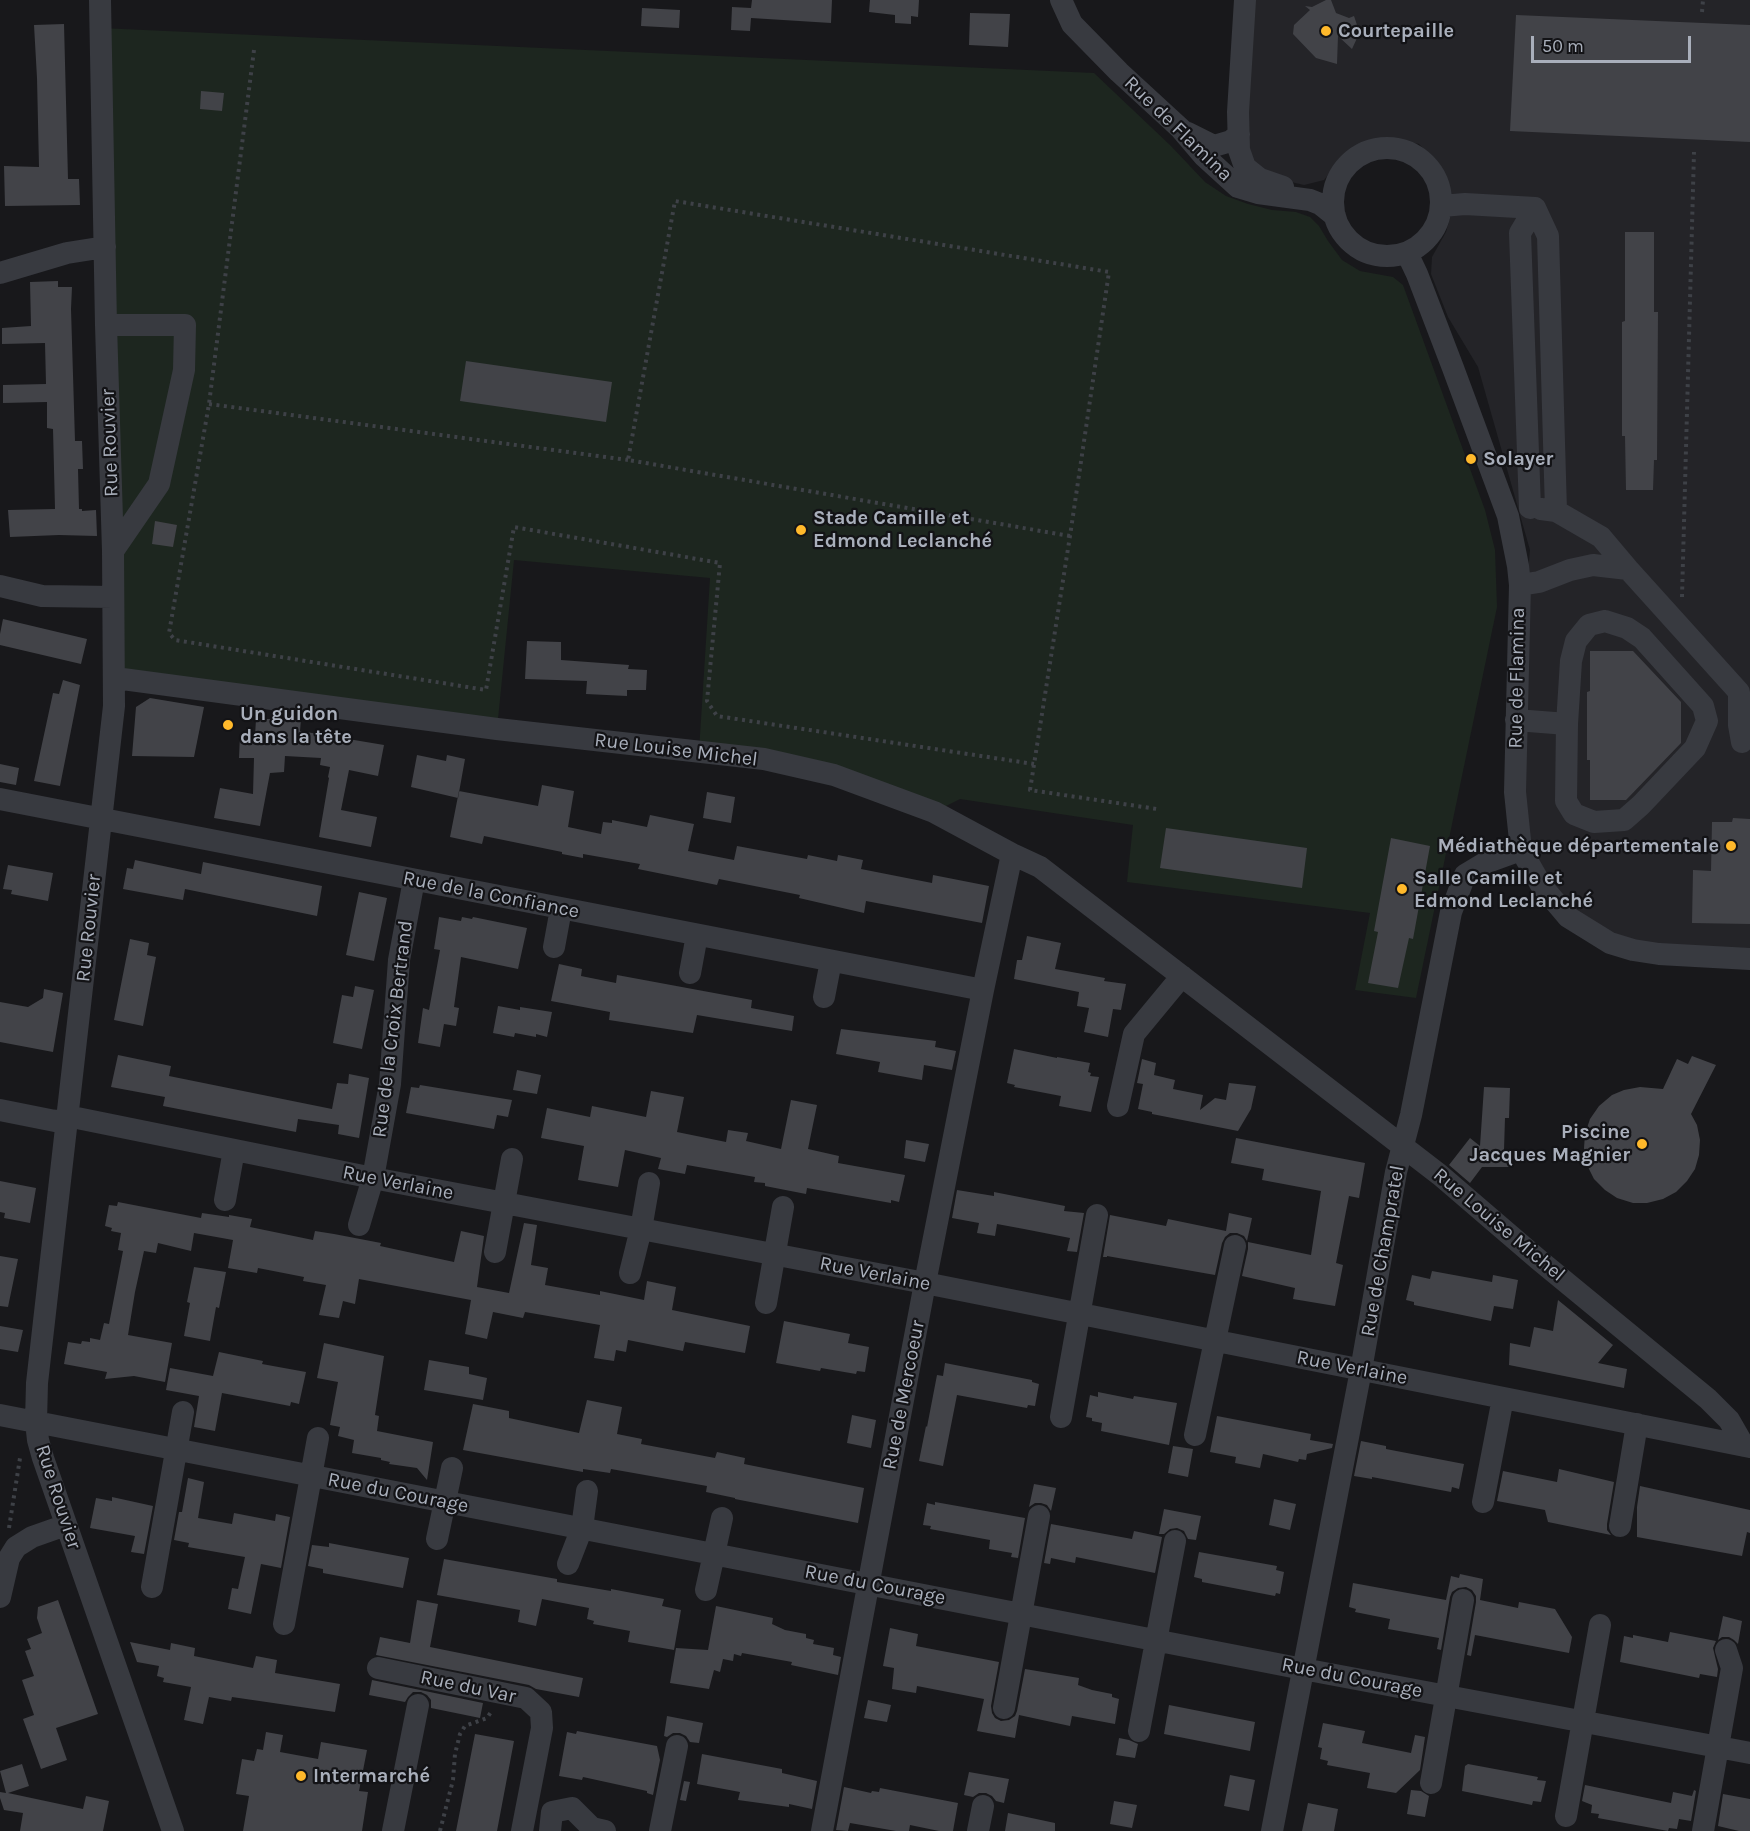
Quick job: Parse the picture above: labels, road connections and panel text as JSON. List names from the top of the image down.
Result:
{
  "streets": {
    "street": [
      "Rue de Flamina",
      "Rue Rouvier",
      "Rue Louise Michel",
      "Rue de la Confiance",
      "Rue de la Croix Bertrand",
      "Rue Verlaine",
      "Rue de Champratel",
      "Rue de Mercoeur",
      "Rue du Courage",
      "Rue du Var"
    ]
  },
  "crossings": [
    ["Rue de Flamina", "Rue de Champratel"],
    ["Rue Rouvier", "Rue Louise Michel"],
    ["Rue Rouvier", "Rue de la Confiance"],
    ["Rue Rouvier", "Rue Verlaine"],
    ["Rue Rouvier", "Rue du Courage"],
    ["Rue Louise Michel", "Rue Verlaine"],
    ["Rue Louise Michel", "Rue de Champratel"],
    ["Rue Louise Michel", "Rue de Mercoeur"],
    ["Rue de la Confiance", "Rue de la Croix Bertrand"],
    ["Rue de la Confiance", "Rue de Mercoeur"],
    ["Rue de la Croix Bertrand", "Rue Verlaine"],
    ["Rue Verlaine", "Rue de Champratel"],
    ["Rue Verlaine", "Rue de Mercoeur"],
    ["Rue de Champratel", "Rue du Courage"],
    ["Rue de Mercoeur", "Rue du Courage"]
  ],
  "places": [
    "Courtepaille",
    "Solayer",
    "Stade Camille et Edmond Leclanché",
    "Un guidon dans la tête",
    "Médiathèque départementale",
    "Salle Camille et Edmond Leclanché",
    "Piscine Jacques Magnier",
    "Intermarché"
  ],
  "scale_bar": "50 m"
}
